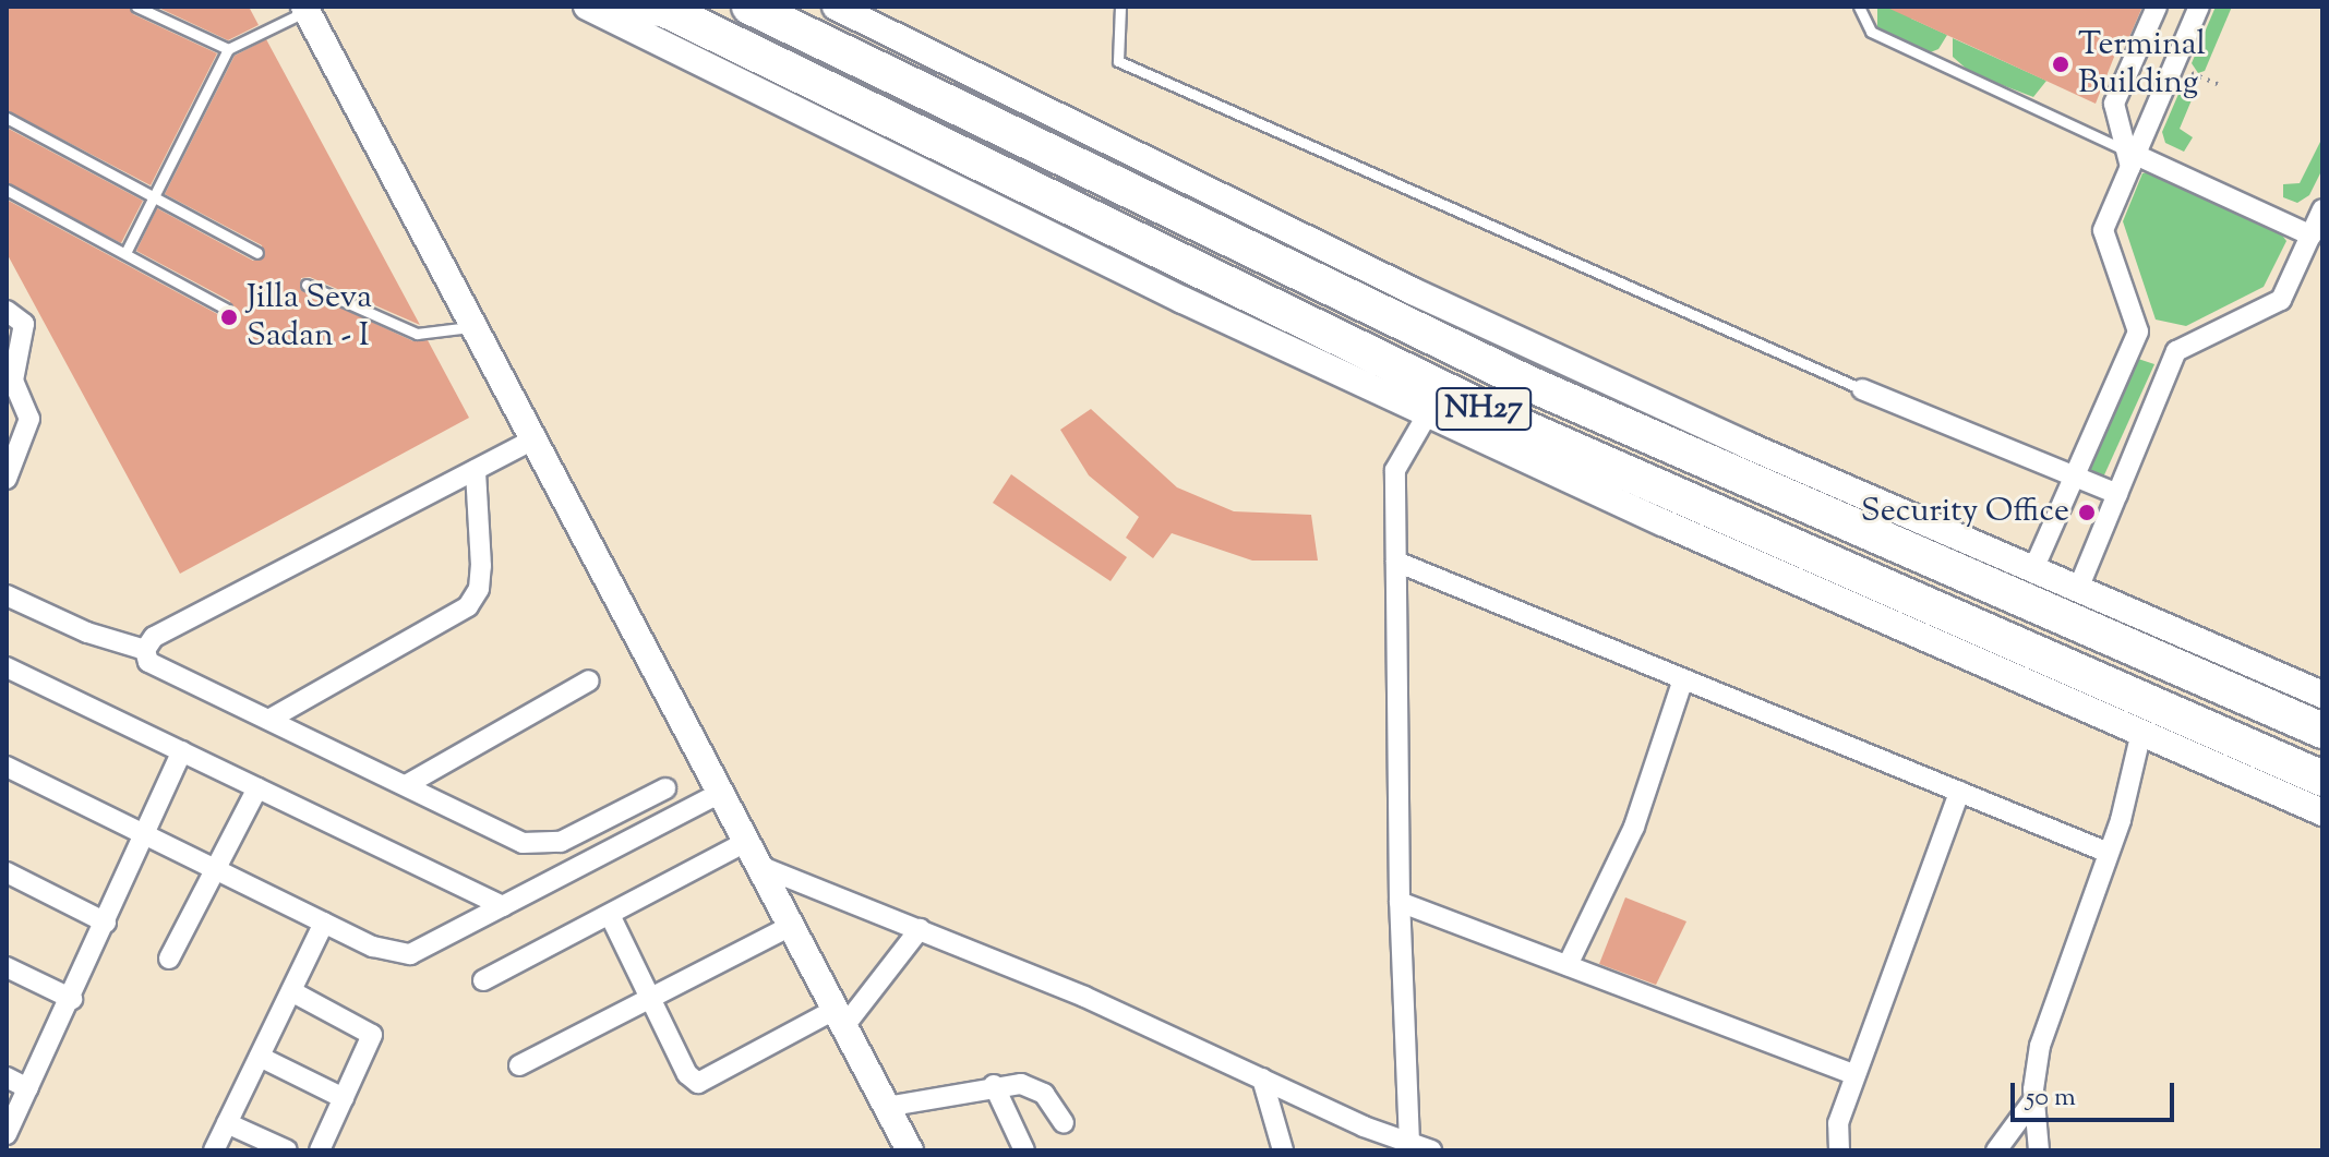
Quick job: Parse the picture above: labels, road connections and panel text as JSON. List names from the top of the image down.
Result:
{
  "streets": {
    "highway": ["NH27"]
  },
  "places": ["Terminal Building", "Jilla Seva Sadan - I", "Security Office"],
  "scale_bar": "50 m"
}
